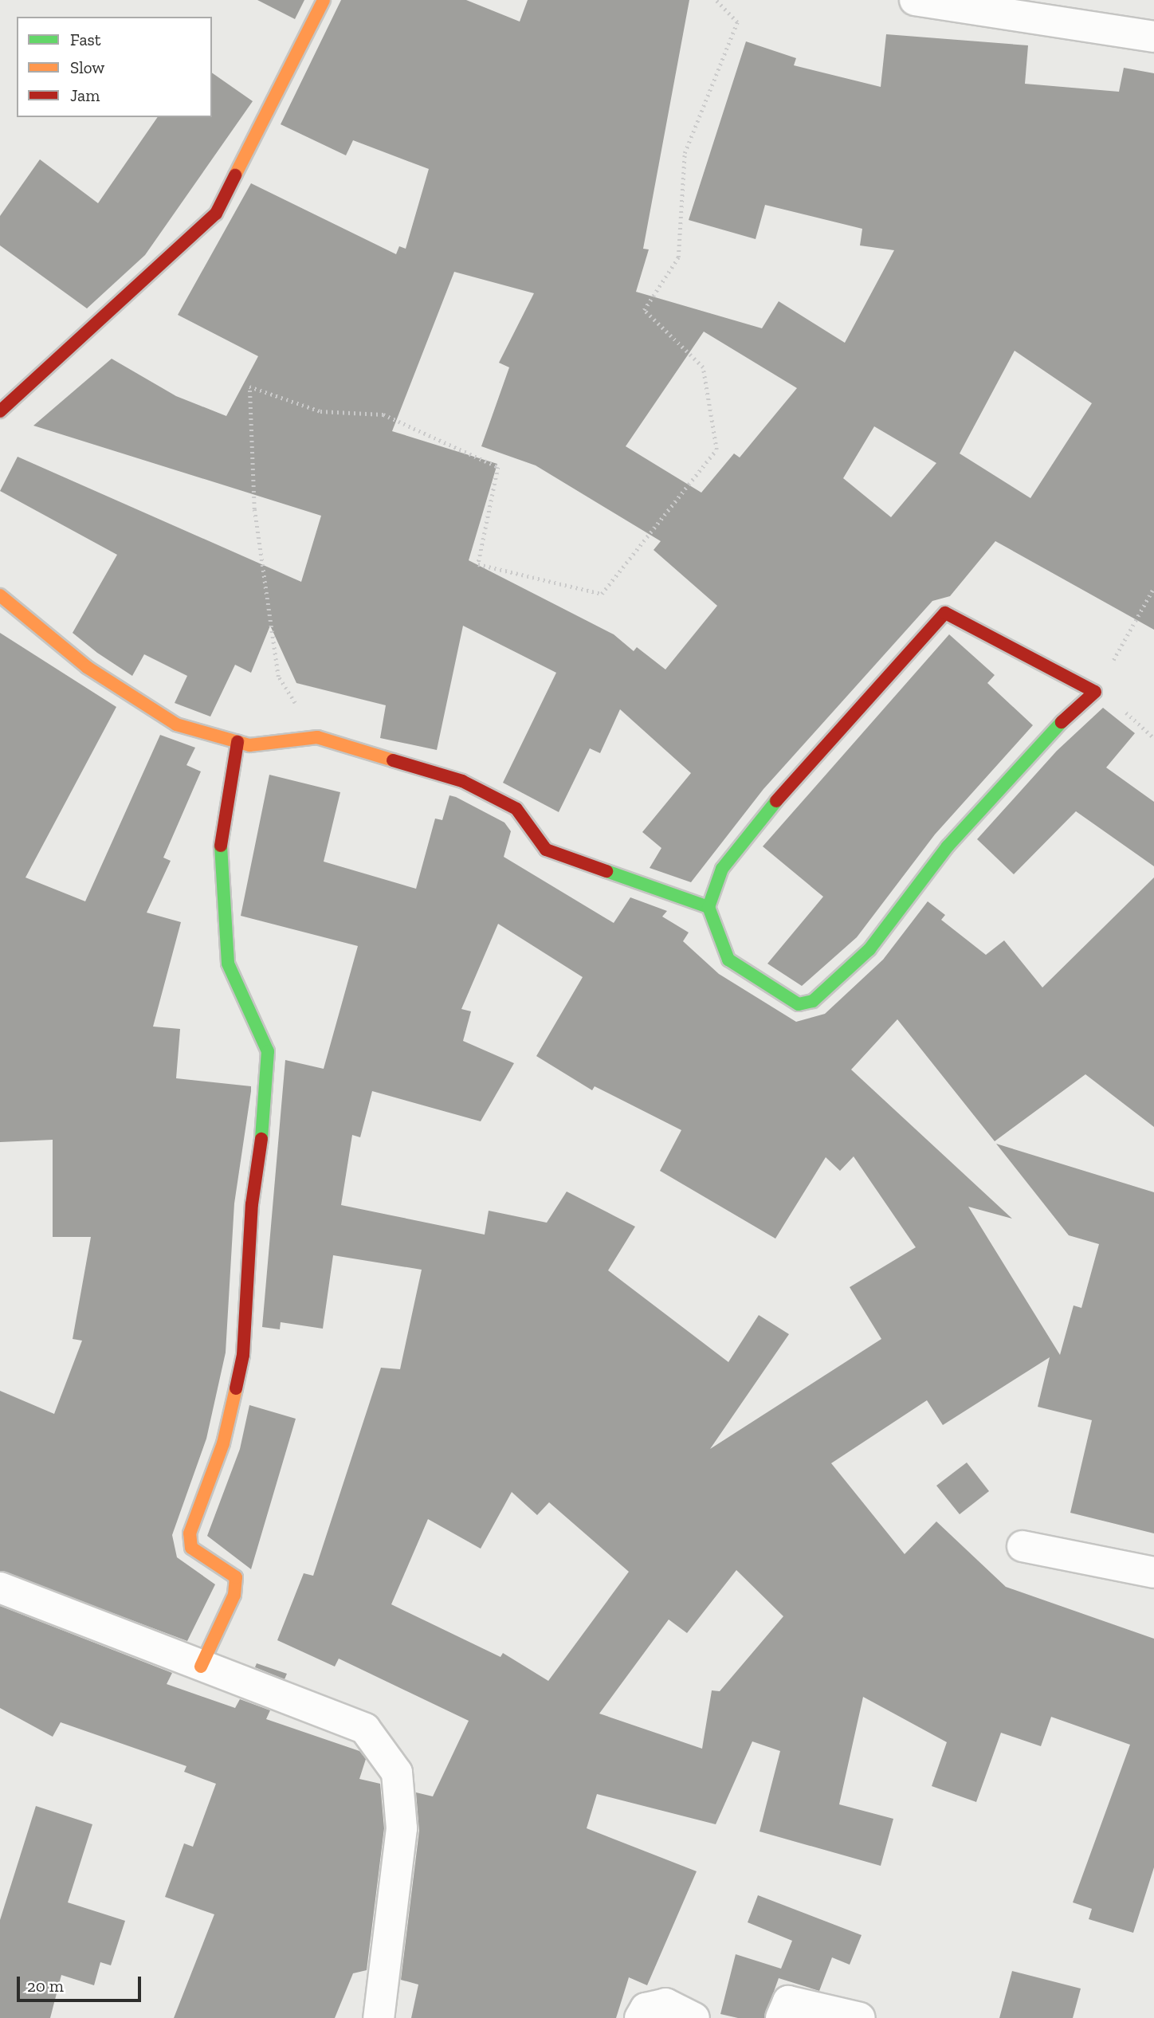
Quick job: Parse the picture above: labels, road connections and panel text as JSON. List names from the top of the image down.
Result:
{
  "legend": ["Fast", "Slow", "Jam"],
  "scale_bar": "20 m"
}
